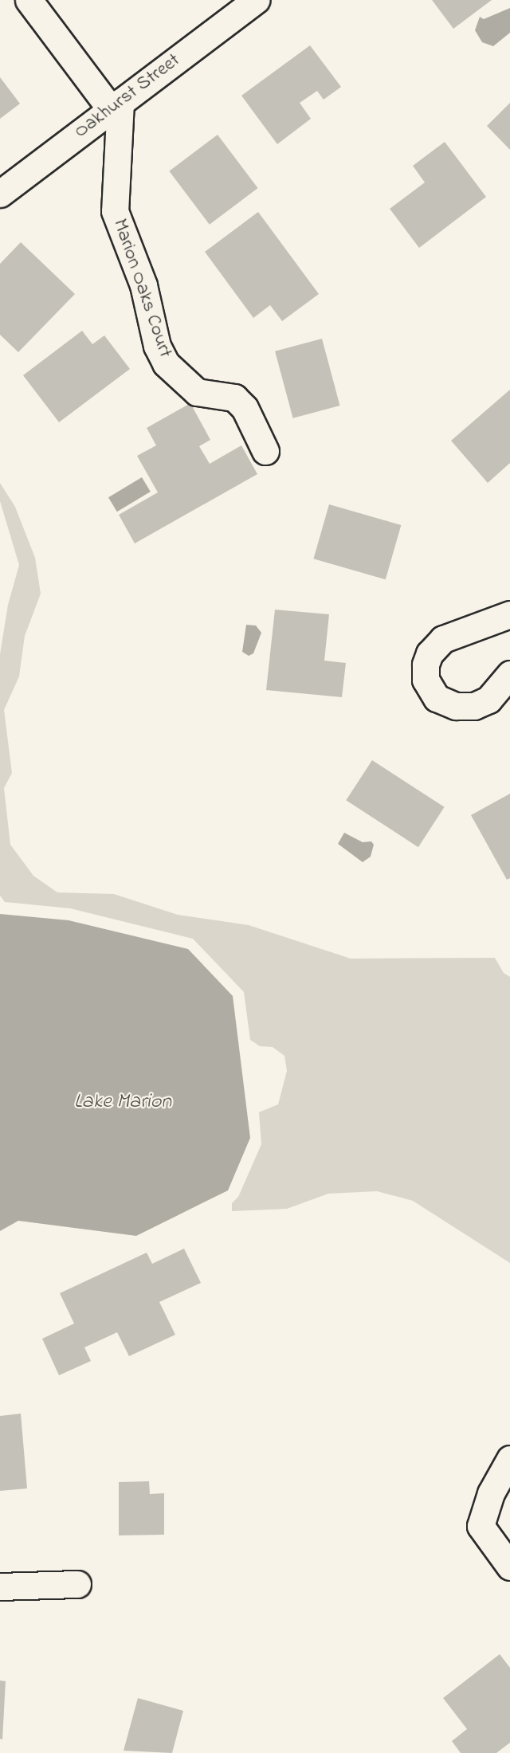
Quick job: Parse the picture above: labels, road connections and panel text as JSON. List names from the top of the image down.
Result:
{
  "streets": {
    "street": ["Oakhurst Street", "Marion Oaks Court"]
  },
  "crossings": [
    ["Oakhurst Street", "Marion Oaks Court"]
  ],
  "water": ["Lake Marion"]
}
